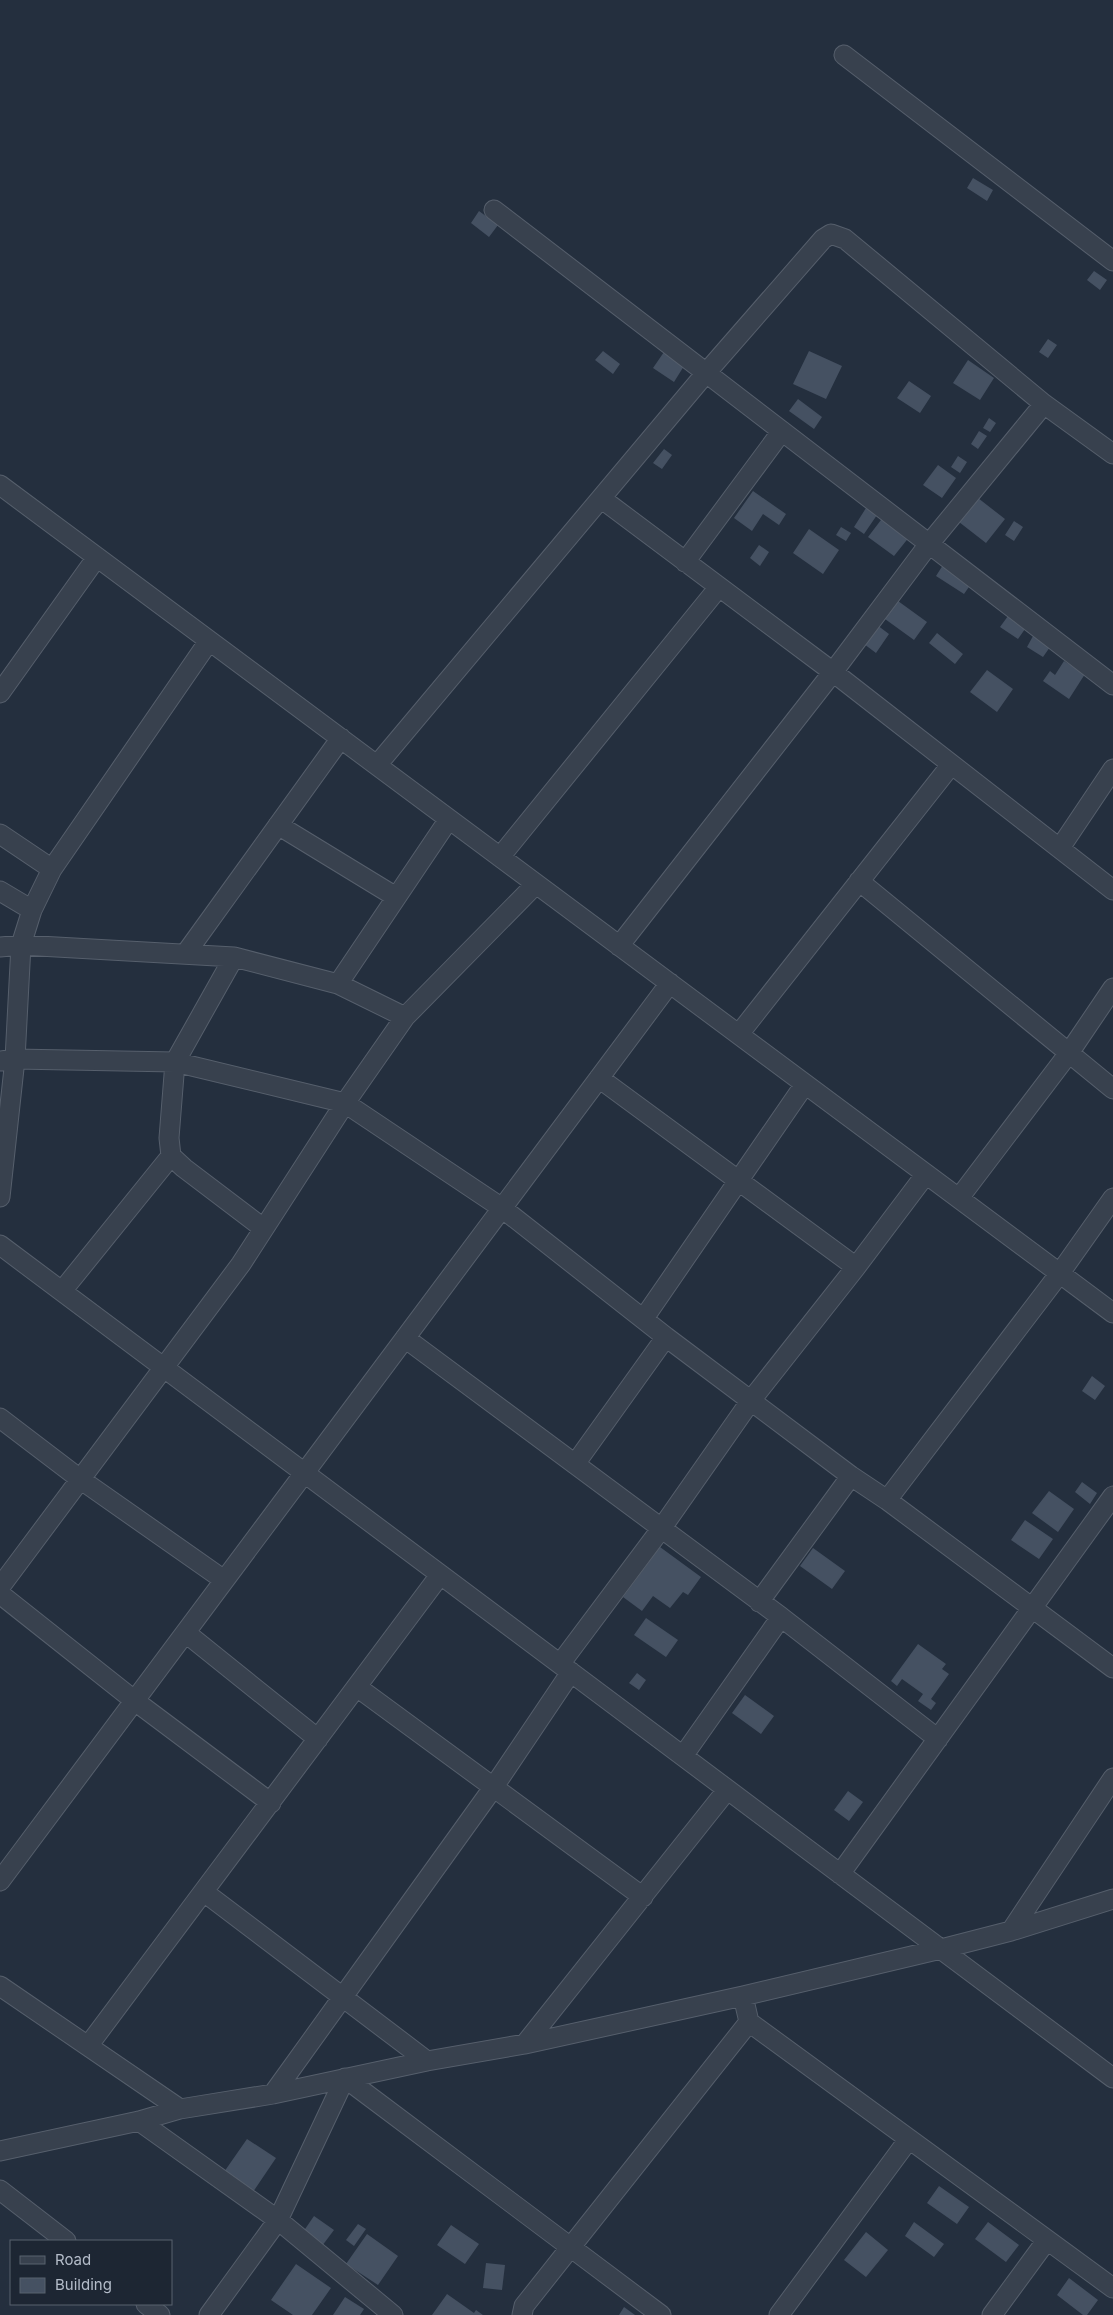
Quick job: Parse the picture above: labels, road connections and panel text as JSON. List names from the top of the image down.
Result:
{
  "legend": ["Road", "Building"]
}
